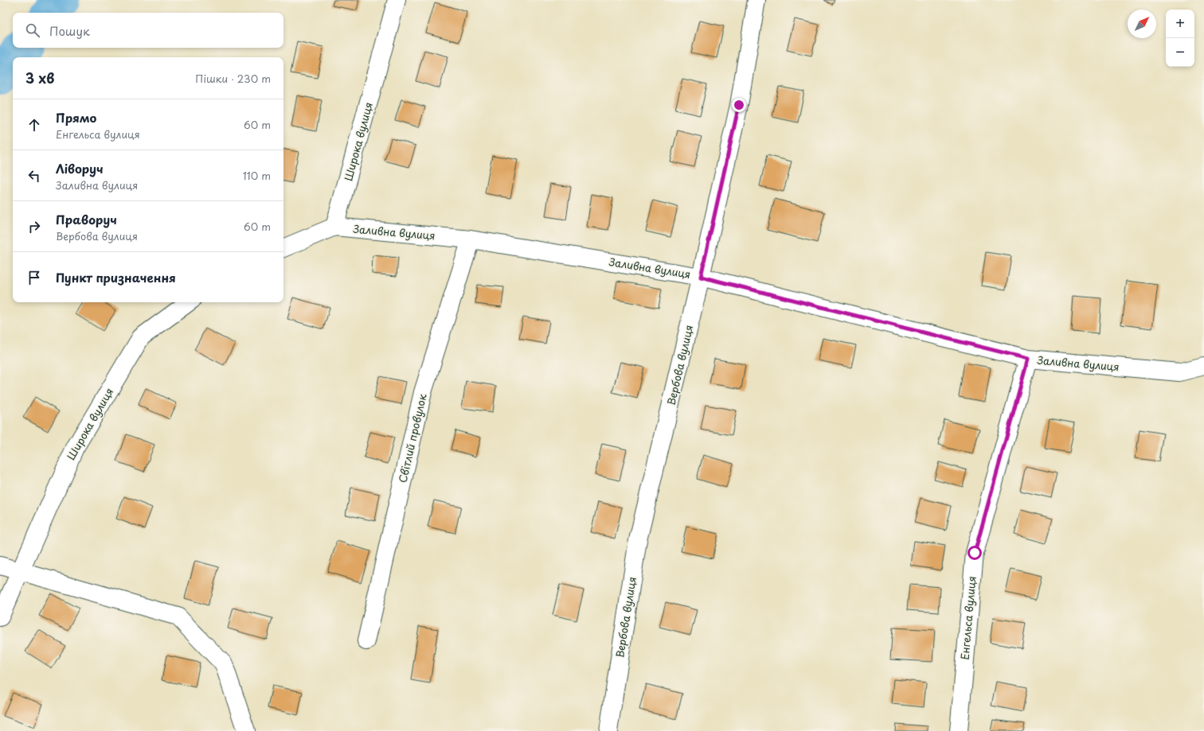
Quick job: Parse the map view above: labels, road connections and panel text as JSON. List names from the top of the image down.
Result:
{
  "streets": {
    "street": [
      "Широка вулиця",
      "Заливна вулиця",
      "Вербова вулиця",
      "Світлий провулок",
      "Енгельса вулиця"
    ]
  },
  "crossings": [
    ["Широка вулиця", "Заливна вулиця"],
    ["Заливна вулиця", "Вербова вулиця"],
    ["Заливна вулиця", "Світлий провулок"],
    ["Заливна вулиця", "Енгельса вулиця"]
  ],
  "north": "top right",
  "page": {
    "map_buttons": ["+", "−"],
    "search": "Пошук",
    "heading": ["3 хв", "Пішки · 230 m"],
    "list": [
      ["Прямо", "Енгельса вулиця", "60 m"],
      ["Ліворуч", "Заливна вулиця", "110 m"],
      ["Праворуч", "Вербова вулиця", "60 m"],
      "Пункт призначення"
    ]
  }
}
